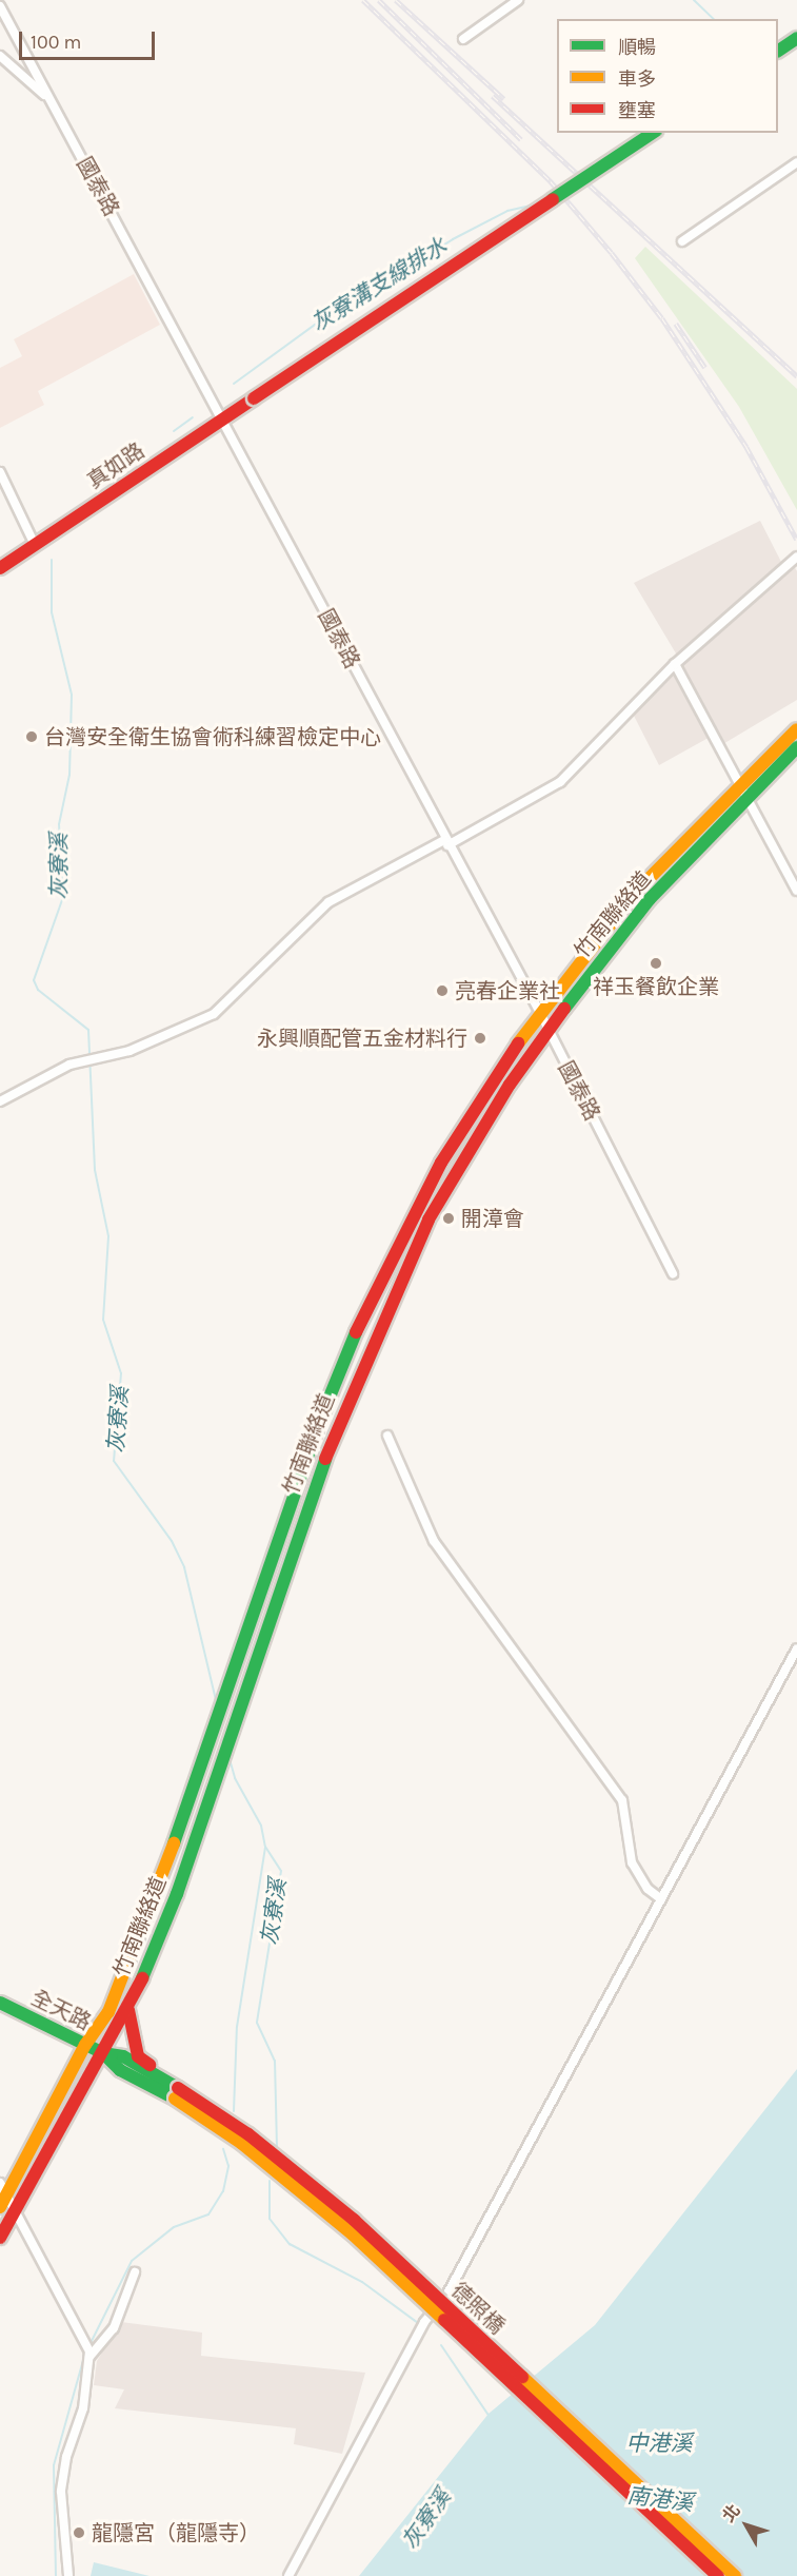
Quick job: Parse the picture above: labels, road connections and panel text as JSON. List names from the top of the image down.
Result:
{
  "streets": {
    "main road": [
      "真如路",
      "竹南聯絡道",
      "全天路",
      "德照橋"
    ],
    "street": ["國泰路"]
  },
  "crossings": [
    ["國泰路", "真如路"],
    ["國泰路", "竹南聯絡道"],
    ["竹南聯絡道", "全天路"],
    ["全天路", "德照橋"]
  ],
  "water": [
    "灰寮溝支線排水",
    "灰寮溪",
    "中港溪",
    "南港溪"
  ],
  "places": [
    "台灣安全衛生協會術科練習檢定中心",
    "祥玉餐飲企業",
    "亮春企業社",
    "永興順配管五金材料行",
    "開漳會",
    "龍隱宮（龍隱寺）"
  ],
  "legend": ["順暢", "車多", "壅塞"],
  "scale_bar": "100 m",
  "north": "top left"
}
